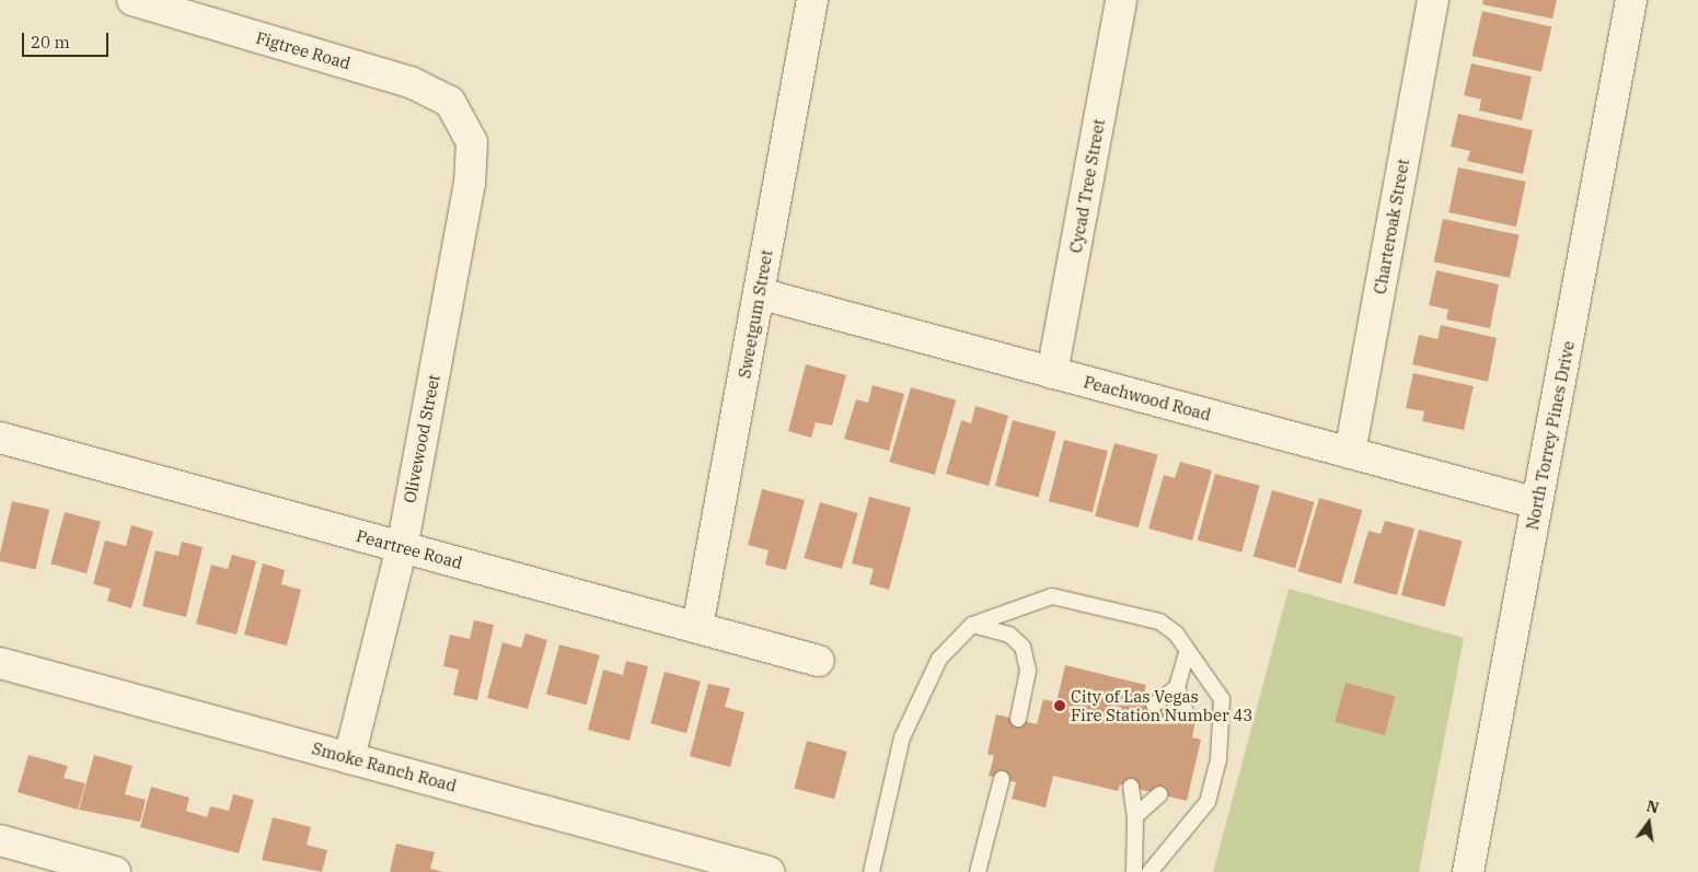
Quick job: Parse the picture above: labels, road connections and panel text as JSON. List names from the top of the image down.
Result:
{
  "streets": {
    "street": [
      "Figtree Road",
      "Cycad Tree Street",
      "Charteroak Street",
      "Sweetgum Street",
      "Peachwood Road",
      "North Torrey Pines Drive",
      "Olivewood Street",
      "Peartree Road",
      "Smoke Ranch Road"
    ]
  },
  "crossings": [
    ["Figtree Road", "Olivewood Street"],
    ["Cycad Tree Street", "Peachwood Road"],
    ["Charteroak Street", "Peachwood Road"],
    ["Sweetgum Street", "Peachwood Road"],
    ["Sweetgum Street", "Peartree Road"],
    ["Peachwood Road", "North Torrey Pines Drive"],
    ["Olivewood Street", "Peartree Road"],
    ["Olivewood Street", "Smoke Ranch Road"]
  ],
  "places": ["City of Las Vegas Fire Station Number 43"],
  "scale_bar": "20 m",
  "north": "top"
}
